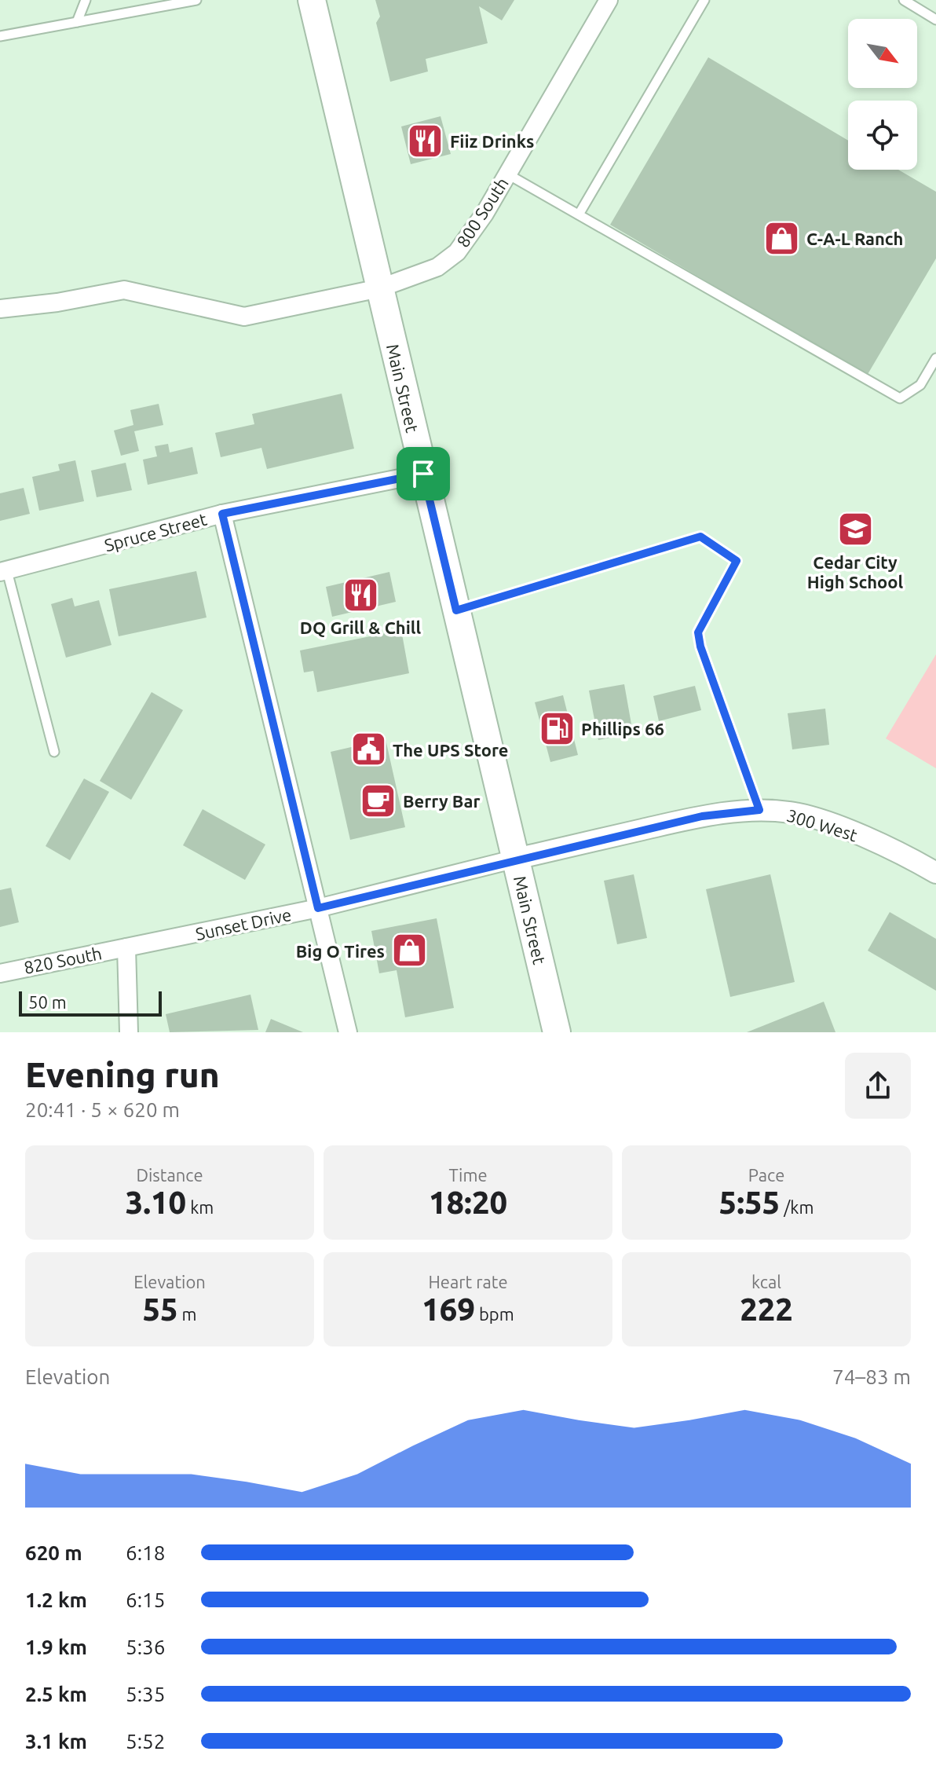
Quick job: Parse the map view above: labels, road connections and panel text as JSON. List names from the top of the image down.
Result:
{
  "streets": {
    "main road": ["Main Street"],
    "street": [
      "800 South",
      "Spruce Street",
      "300 West",
      "Sunset Drive",
      "820 South"
    ]
  },
  "crossings": [
    ["800 South", "Main Street"],
    ["Main Street", "Spruce Street"],
    ["Main Street", "300 West"],
    ["Main Street", "Sunset Drive"],
    ["300 West", "Sunset Drive"],
    ["Sunset Drive", "820 South"]
  ],
  "places": {
    "restaurant": ["Fiiz Drinks", "DQ Grill & Chill"],
    "shop": ["C-A-L Ranch", "Big O Tires"],
    "school or university": ["Cedar City High School"],
    "fuel station": ["Phillips 66"],
    "public building": ["The UPS Store"],
    "cafe": ["Berry Bar"]
  },
  "scale_bar": "50 m",
  "north": "bottom right",
  "page": {
    "scale": "50 m",
    "heading": ["Evening run", "20:41 · 5 × 620 m"],
    "stats": [
      ["Distance", "3.10 km"],
      ["Time", "18:20"],
      ["Pace", "5:55 /km"],
      ["Elevation", "55 m"],
      ["Heart rate", "169 bpm"],
      ["kcal", "222"]
    ],
    "chart": ["Elevation", "74–83 m"],
    "list": [
      {
        "name": "620 m",
        "note": "6:18"
      },
      {
        "name": "1.2 km",
        "note": "6:15"
      },
      {
        "name": "1.9 km",
        "note": "5:36"
      },
      {
        "name": "2.5 km",
        "note": "5:35"
      },
      {
        "name": "3.1 km",
        "note": "5:52"
      }
    ]
  }
}
